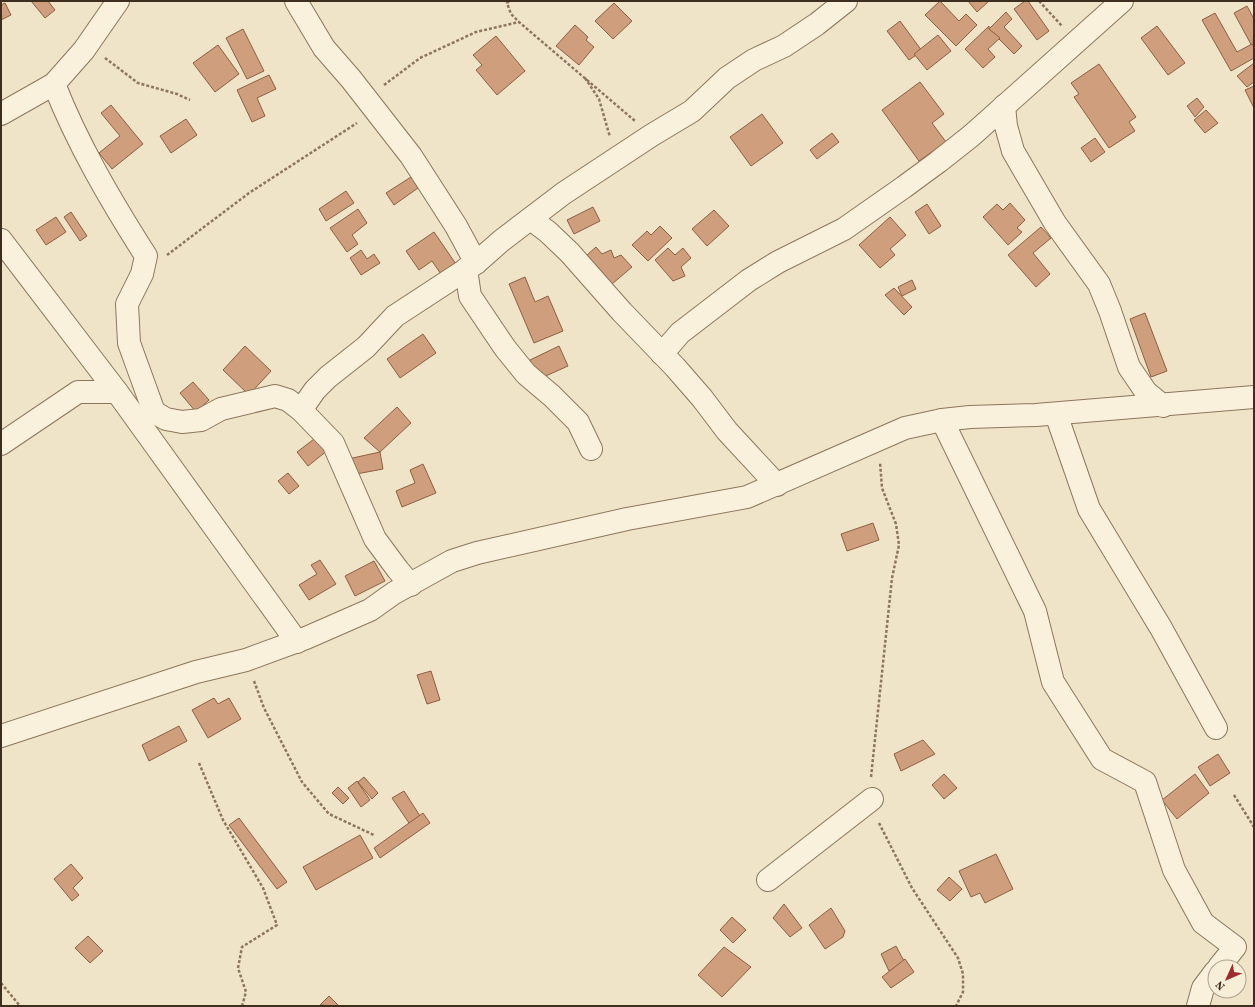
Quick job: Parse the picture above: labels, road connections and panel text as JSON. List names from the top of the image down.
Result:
{
  "north": "bottom left"
}
